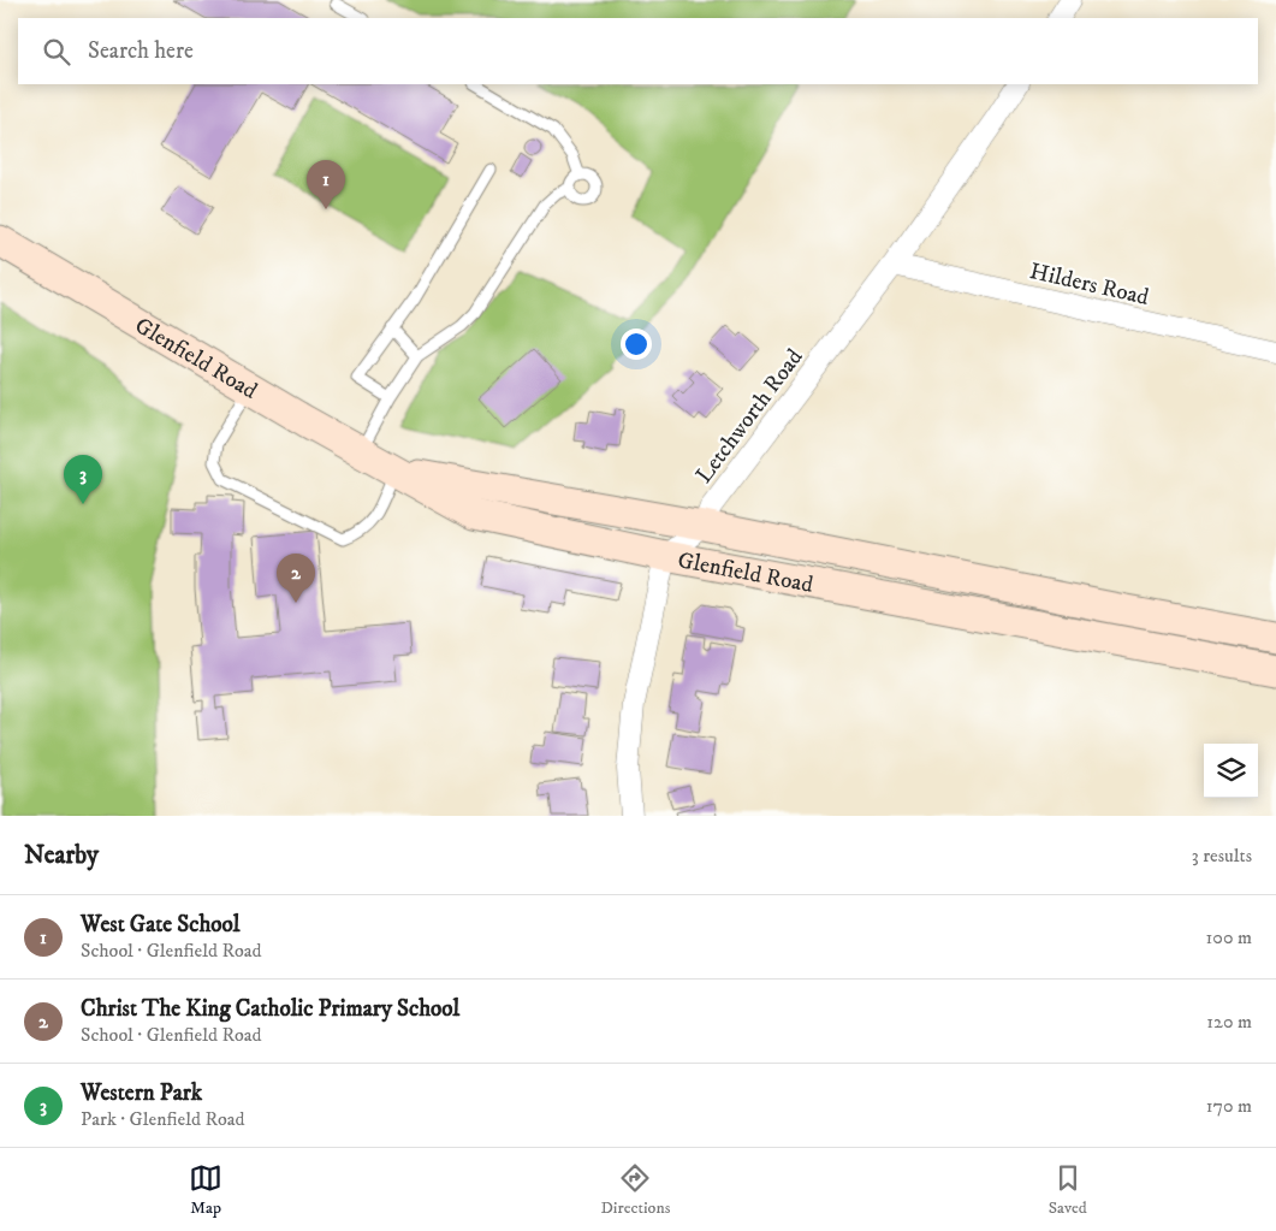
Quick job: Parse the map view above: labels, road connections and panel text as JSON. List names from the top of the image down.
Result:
{
  "streets": {
    "street": ["Hilders Road", "Glenfield Road", "Letchworth Road"]
  },
  "crossings": [
    ["Hilders Road", "Letchworth Road"],
    ["Glenfield Road", "Letchworth Road"]
  ],
  "page": {
    "search": "Search here",
    "pins": ["1", "3", "2"],
    "heading": ["Nearby", "3 results"],
    "list": [
      {
        "mark": "1",
        "name": "West Gate School",
        "note": "School · Glenfield Road",
        "value": "100 m"
      },
      {
        "mark": "2",
        "name": "Christ The King Catholic Primary School",
        "note": "School · Glenfield Road",
        "value": "120 m"
      },
      {
        "mark": "3",
        "name": "Western Park",
        "note": "Park · Glenfield Road",
        "value": "170 m"
      }
    ],
    "nav": ["Map", "Directions", "Saved"]
  }
}
